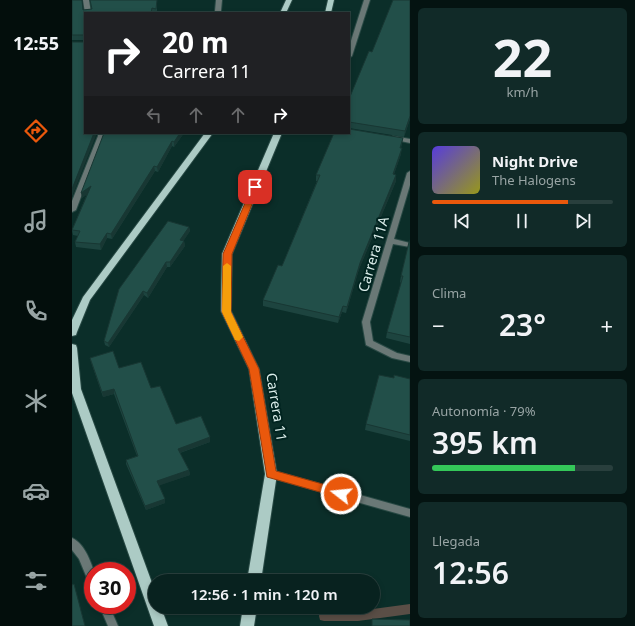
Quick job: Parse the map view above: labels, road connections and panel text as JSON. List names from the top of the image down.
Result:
{
  "streets": {
    "main road": ["Carrera 11"],
    "street": ["Carrera 11A"]
  },
  "page": {
    "tabs": "12:55",
    "tile": [
      ["22", "km/h"],
      "Clima",
      ["Autonomía · 79%", "395 km"],
      ["Llegada", "12:56"]
    ],
    "turn": ["20 m", "Carrera 11"],
    "song": ["Night Drive", "The Halogens"],
    "heat": ["−", "23°", "+"],
    "limit": "30",
    "trip": "12:56 · 1 min · 120 m"
  }
}
